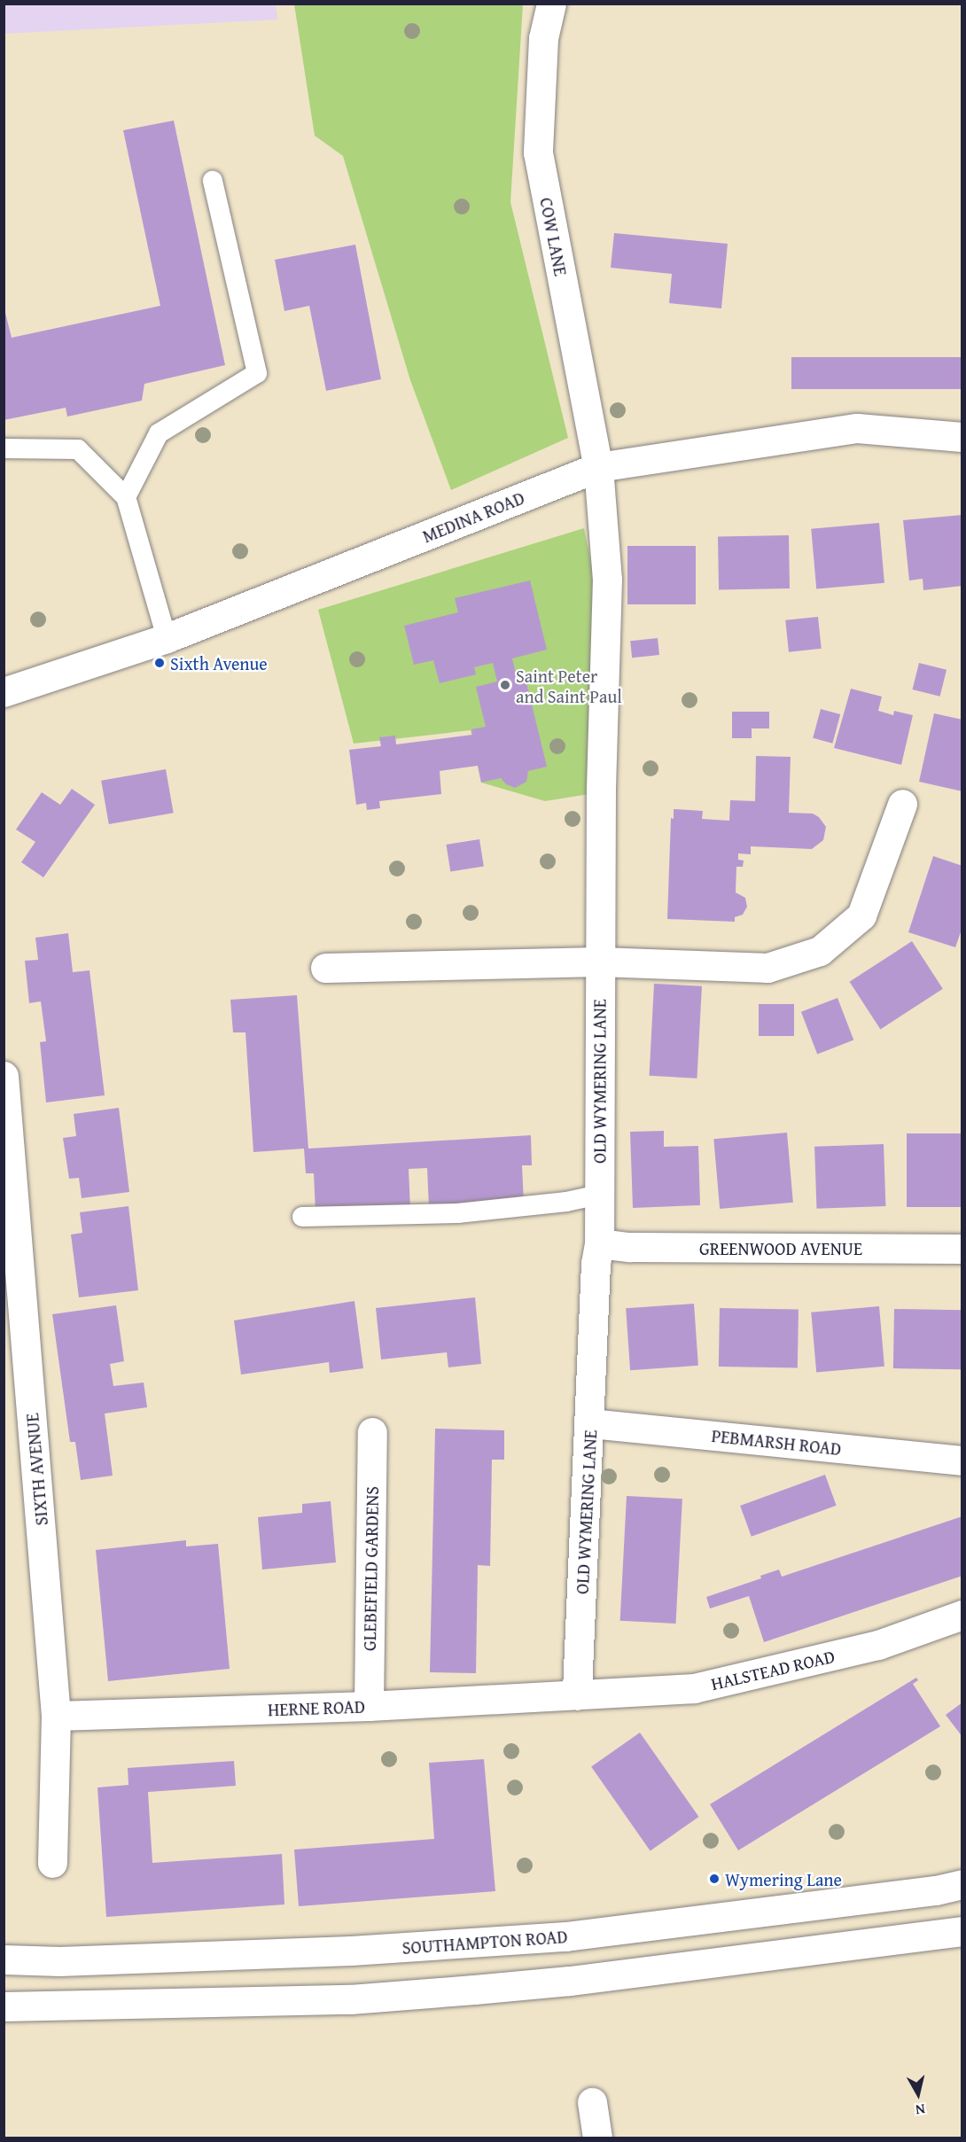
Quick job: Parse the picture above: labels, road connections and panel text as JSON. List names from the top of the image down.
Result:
{
  "streets": {
    "street": [
      "COW LANE",
      "MEDINA ROAD",
      "OLD WYMERING LANE",
      "GREENWOOD AVENUE",
      "PEBMARSH ROAD",
      "SIXTH AVENUE",
      "GLEBEFIELD GARDENS",
      "HALSTEAD ROAD",
      "HERNE ROAD",
      "SOUTHAMPTON ROAD"
    ]
  },
  "crossings": [
    ["COW LANE", "MEDINA ROAD"],
    ["COW LANE", "OLD WYMERING LANE"],
    ["MEDINA ROAD", "OLD WYMERING LANE"],
    ["OLD WYMERING LANE", "GREENWOOD AVENUE"],
    ["OLD WYMERING LANE", "PEBMARSH ROAD"],
    ["OLD WYMERING LANE", "HALSTEAD ROAD"],
    ["OLD WYMERING LANE", "HERNE ROAD"],
    ["SIXTH AVENUE", "HERNE ROAD"],
    ["GLEBEFIELD GARDENS", "HERNE ROAD"],
    ["HALSTEAD ROAD", "HERNE ROAD"]
  ],
  "places": ["Sixth Avenue", "Saint Peter and Saint Paul", "Wymering Lane"],
  "north": "bottom"
}
